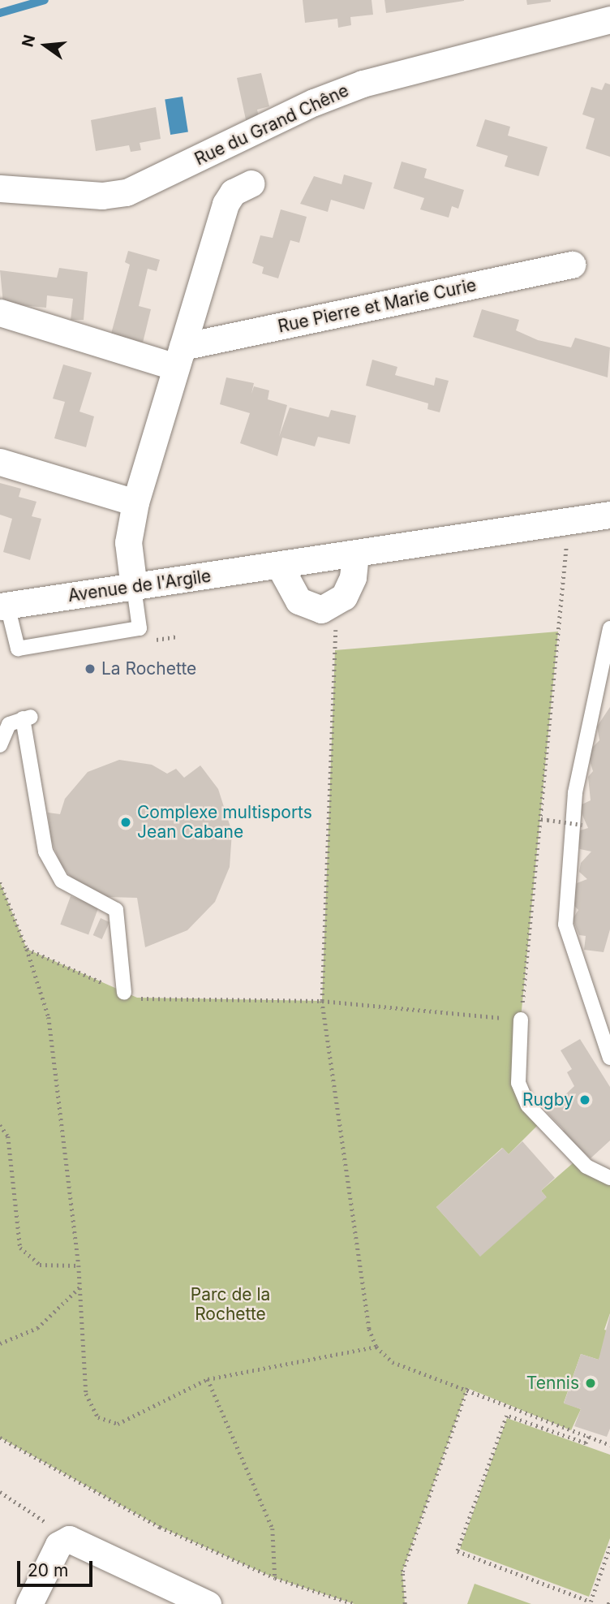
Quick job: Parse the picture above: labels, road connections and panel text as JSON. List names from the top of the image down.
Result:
{
  "streets": {
    "street": ["Rue du Grand Chêne", "Rue Pierre et Marie Curie", "Avenue de l'Argile"]
  },
  "parks": ["Parc de la Rochette"],
  "places": [
    "La Rochette",
    "Complexe multisports Jean Cabane",
    "Rugby",
    "Tennis"
  ],
  "scale_bar": "20 m",
  "north": "left"
}
